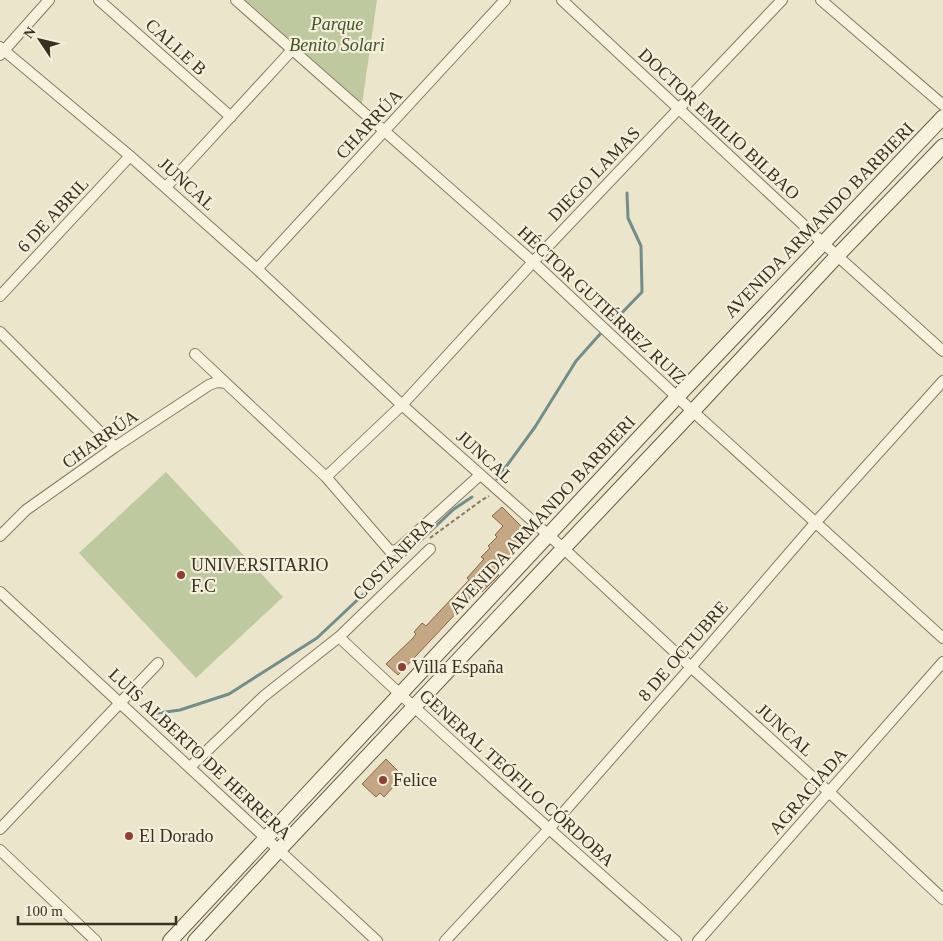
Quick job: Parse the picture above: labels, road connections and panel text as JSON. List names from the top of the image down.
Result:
{
  "streets": {
    "street": [
      "CALLE B",
      "CHARRÚA",
      "DOCTOR EMILIO BILBAO",
      "DIEGO LAMAS",
      "JUNCAL",
      "6 DE ABRIL",
      "AVENIDA ARMANDO BARBIERI",
      "HÉCTOR GUTIÉRREZ RUIZ",
      "COSTANERA",
      "8 DE OCTUBRE",
      "LUIS ALBERTO DE HERRERA",
      "GENERAL TEÓFILO CÓRDOBA",
      "AGRACIADA"
    ]
  },
  "crossings": [
    ["CHARRÚA", "JUNCAL"],
    ["CHARRÚA", "HÉCTOR GUTIÉRREZ RUIZ"],
    ["DOCTOR EMILIO BILBAO", "DIEGO LAMAS"],
    ["DOCTOR EMILIO BILBAO", "AVENIDA ARMANDO BARBIERI"],
    ["DIEGO LAMAS", "JUNCAL"],
    ["DIEGO LAMAS", "HÉCTOR GUTIÉRREZ RUIZ"],
    ["JUNCAL", "6 DE ABRIL"],
    ["JUNCAL", "AVENIDA ARMANDO BARBIERI"],
    ["JUNCAL", "COSTANERA"],
    ["JUNCAL", "8 DE OCTUBRE"],
    ["JUNCAL", "AGRACIADA"],
    ["AVENIDA ARMANDO BARBIERI", "HÉCTOR GUTIÉRREZ RUIZ"],
    ["AVENIDA ARMANDO BARBIERI", "LUIS ALBERTO DE HERRERA"],
    ["AVENIDA ARMANDO BARBIERI", "GENERAL TEÓFILO CÓRDOBA"],
    ["HÉCTOR GUTIÉRREZ RUIZ", "8 DE OCTUBRE"],
    ["COSTANERA", "LUIS ALBERTO DE HERRERA"],
    ["COSTANERA", "GENERAL TEÓFILO CÓRDOBA"],
    ["8 DE OCTUBRE", "GENERAL TEÓFILO CÓRDOBA"]
  ],
  "parks": ["Parque Benito Solari"],
  "places": [
    "UNIVERSITARIO F.C",
    "Villa España",
    "Felice",
    "El Dorado"
  ],
  "scale_bar": "100 m",
  "north": "top left"
}
